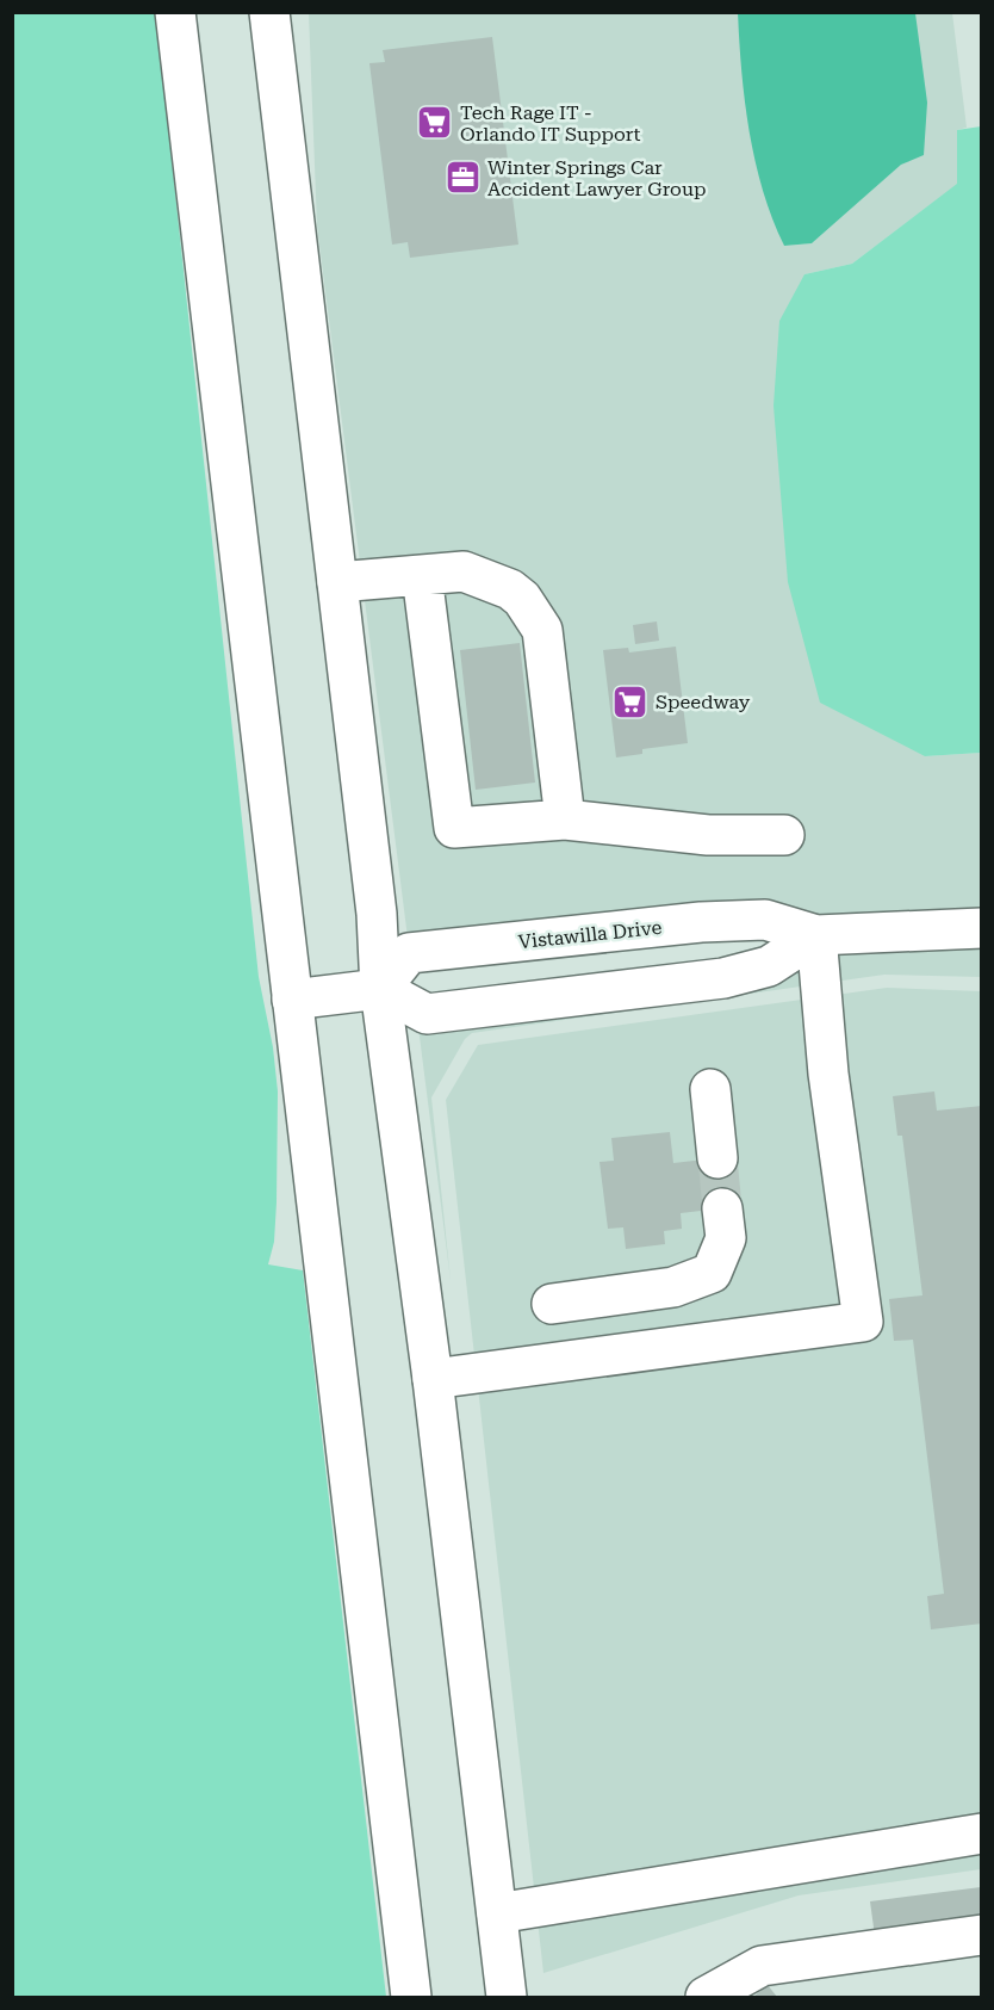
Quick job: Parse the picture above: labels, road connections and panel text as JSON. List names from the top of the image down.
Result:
{
  "streets": {
    "main road": ["Vistawilla Drive"]
  },
  "places": {
    "supermarket": ["Tech Rage IT - Orlando IT Support", "Speedway"],
    "office": ["Winter Springs Car Accident Lawyer Group"]
  }
}
